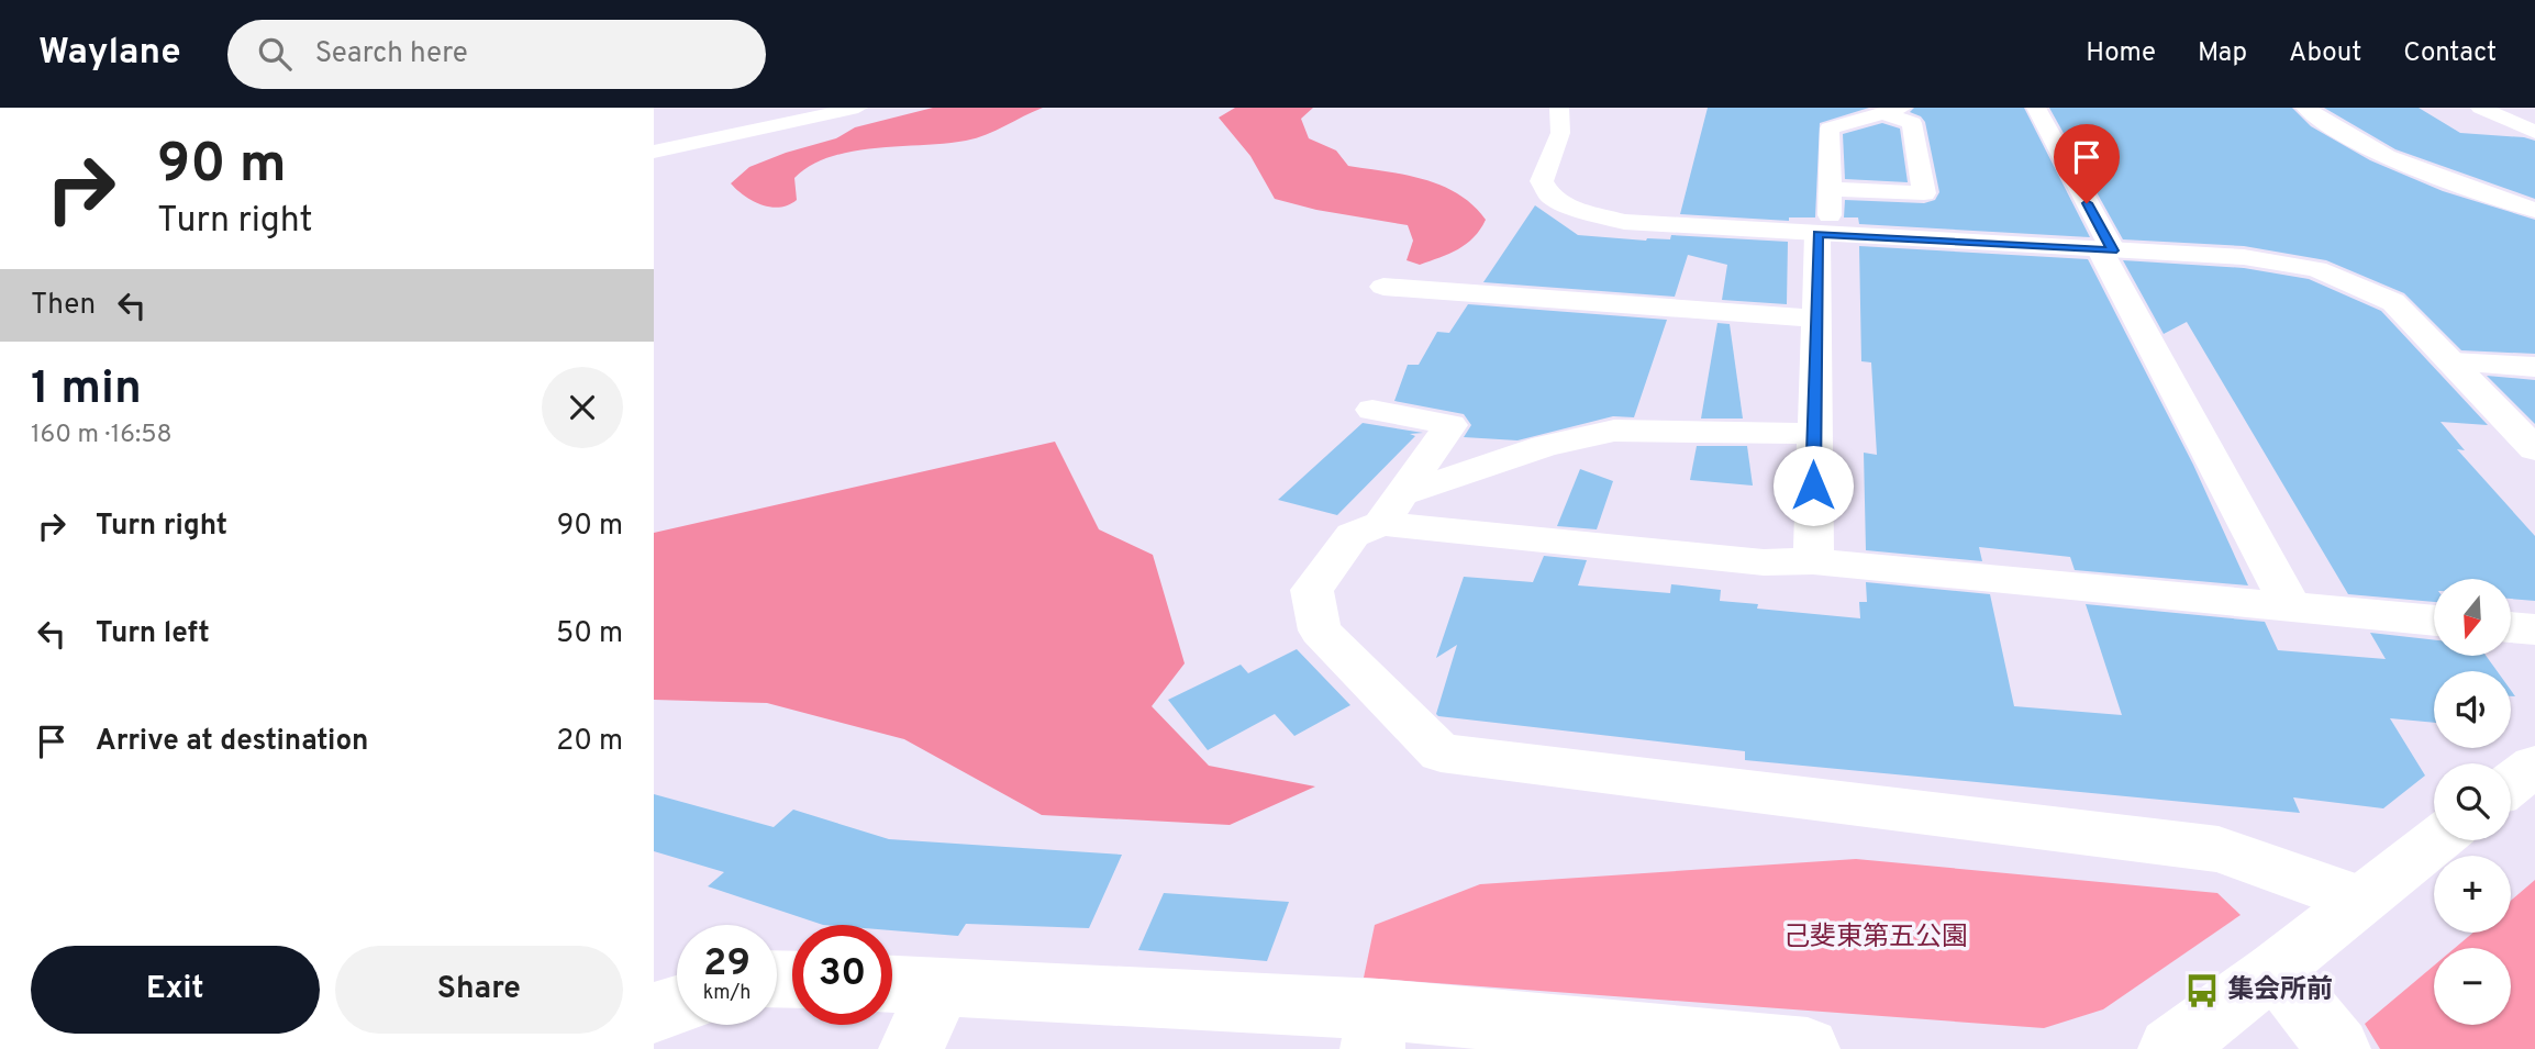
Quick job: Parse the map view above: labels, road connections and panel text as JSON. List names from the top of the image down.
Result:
{
  "parks": ["己斐東第五公園"],
  "places": {
    "bus stop": ["集会所前"]
  },
  "north": "bottom",
  "page": {
    "header": "Waylane",
    "search": "Search here",
    "nav": [
      "Home",
      "Map",
      "About",
      "Contact"
    ],
    "turn": ["90 m", "Turn right"],
    "then": "Then",
    "heading": ["1 min", "160 m · 16:58"],
    "list": [
      {
        "name": "Turn right",
        "value": "90 m"
      },
      {
        "name": "Turn left",
        "value": "50 m"
      },
      {
        "name": "Arrive at destination",
        "value": "20 m"
      }
    ],
    "map_buttons": ["+", "−"],
    "speed": "29 km/h",
    "limit": "30",
    "buttons": ["Exit", "Share"]
  }
}
